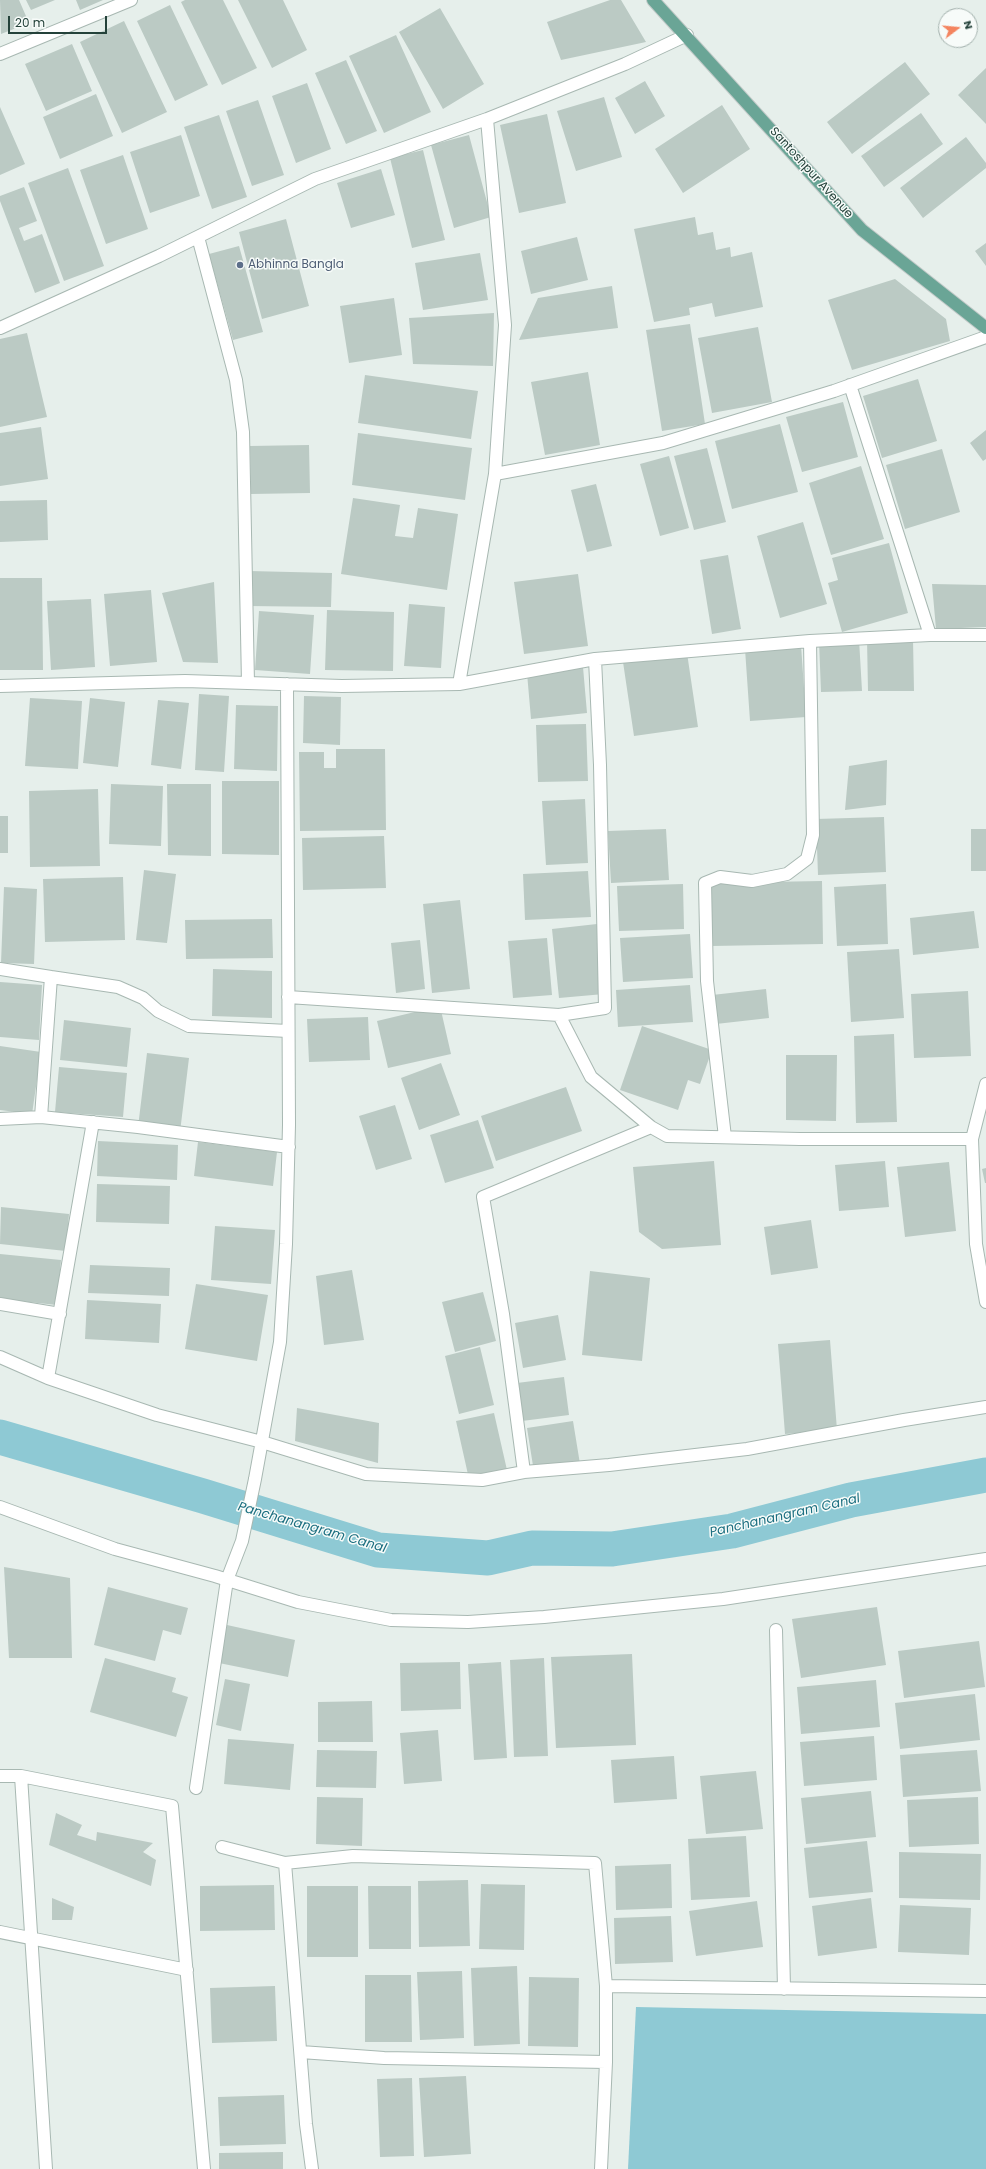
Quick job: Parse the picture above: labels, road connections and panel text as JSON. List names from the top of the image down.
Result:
{
  "streets": {
    "main road": ["Santoshpur Avenue"]
  },
  "water": ["Panchanangram Canal"],
  "places": ["Abhinna Bangla"],
  "scale_bar": "20 m",
  "north": "right"
}
